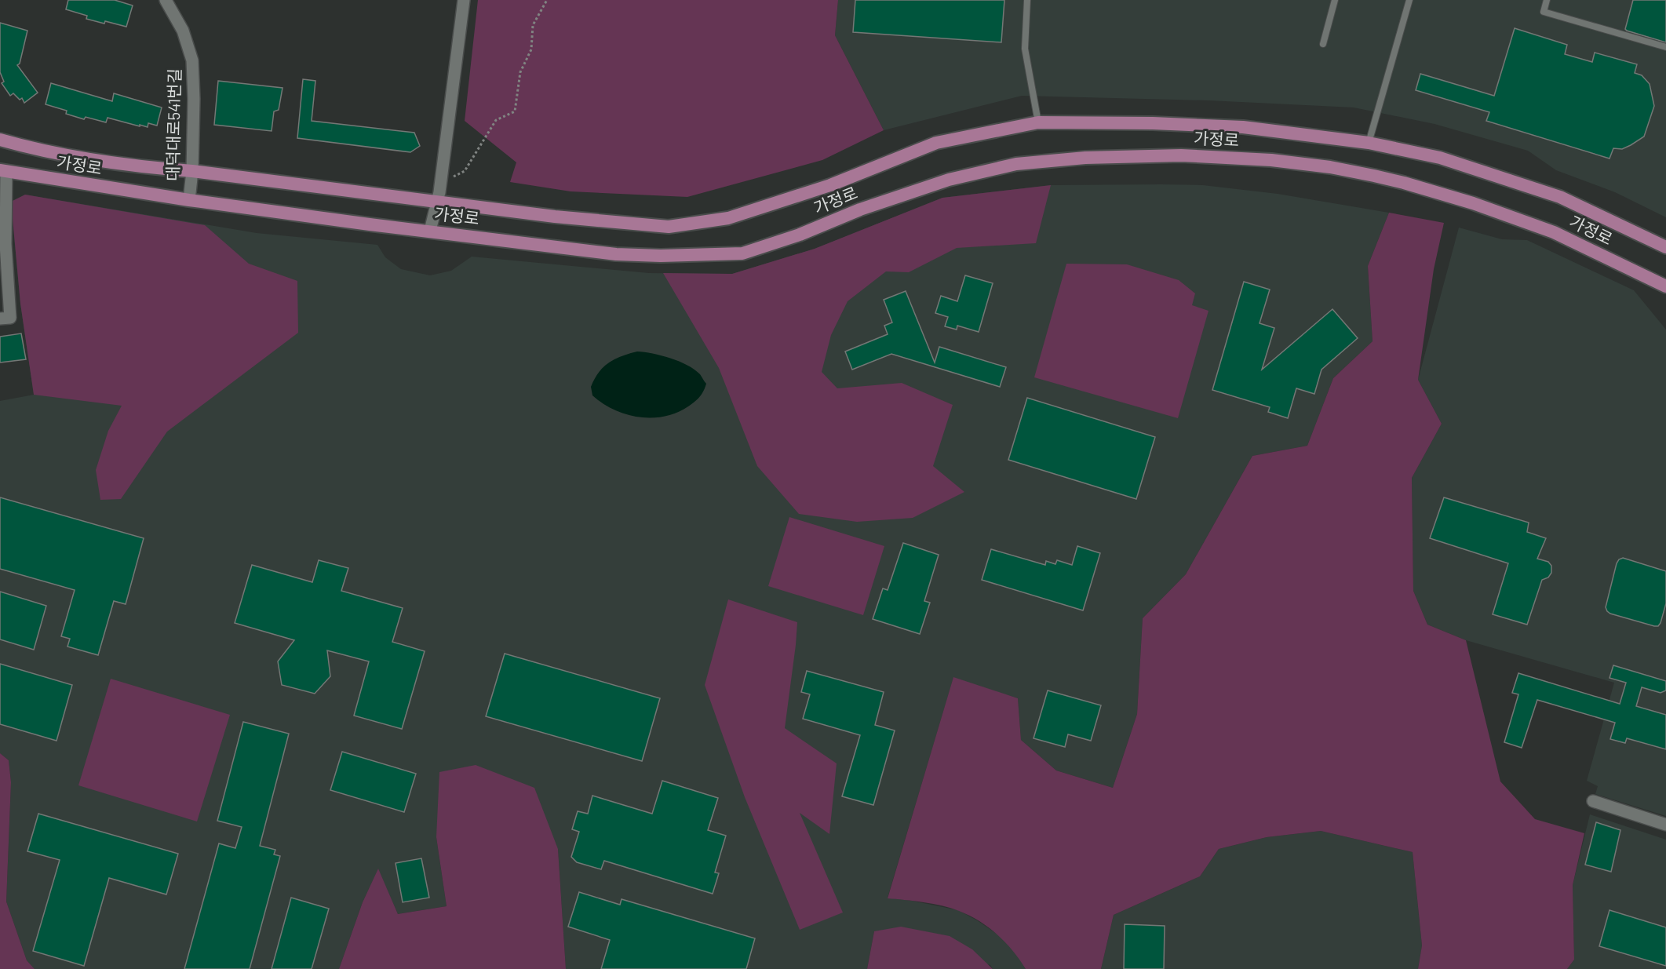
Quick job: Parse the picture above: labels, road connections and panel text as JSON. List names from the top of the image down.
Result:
{
  "streets": {
    "main road": ["가정로"],
    "street": ["대덕대로541번길"]
  },
  "crossings": [
    ["대덕대로541번길", "가정로"]
  ]
}
